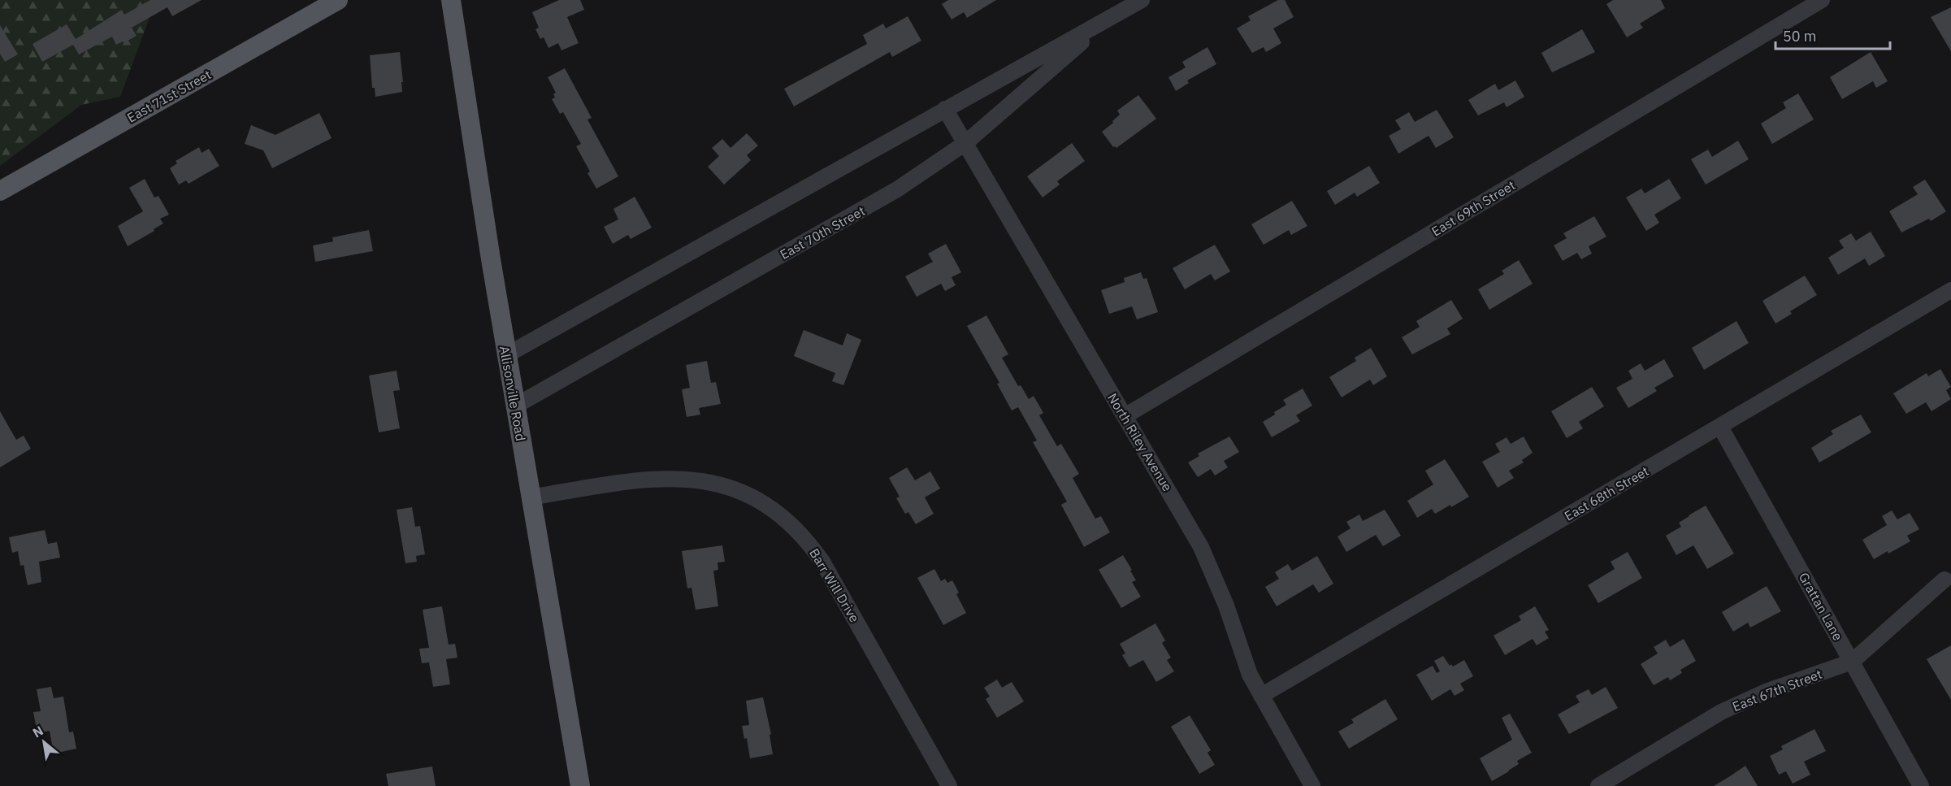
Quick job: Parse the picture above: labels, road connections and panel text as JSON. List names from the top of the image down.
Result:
{
  "streets": {
    "main road": ["East 71st Street", "Allisonville Road"],
    "street": [
      "East 69th Street",
      "East 70th Street",
      "North Riley Avenue",
      "East 68th Street",
      "Barr Will Drive",
      "Grattan Lane",
      "East 67th Street"
    ]
  },
  "crossings": [
    ["East 69th Street", "North Riley Avenue"],
    ["East 70th Street", "Allisonville Road"],
    ["East 70th Street", "North Riley Avenue"],
    ["Allisonville Road", "Barr Will Drive"],
    ["North Riley Avenue", "East 68th Street"],
    ["East 68th Street", "Grattan Lane"],
    ["Grattan Lane", "East 67th Street"]
  ],
  "scale_bar": "50 m",
  "north": "top left"
}
